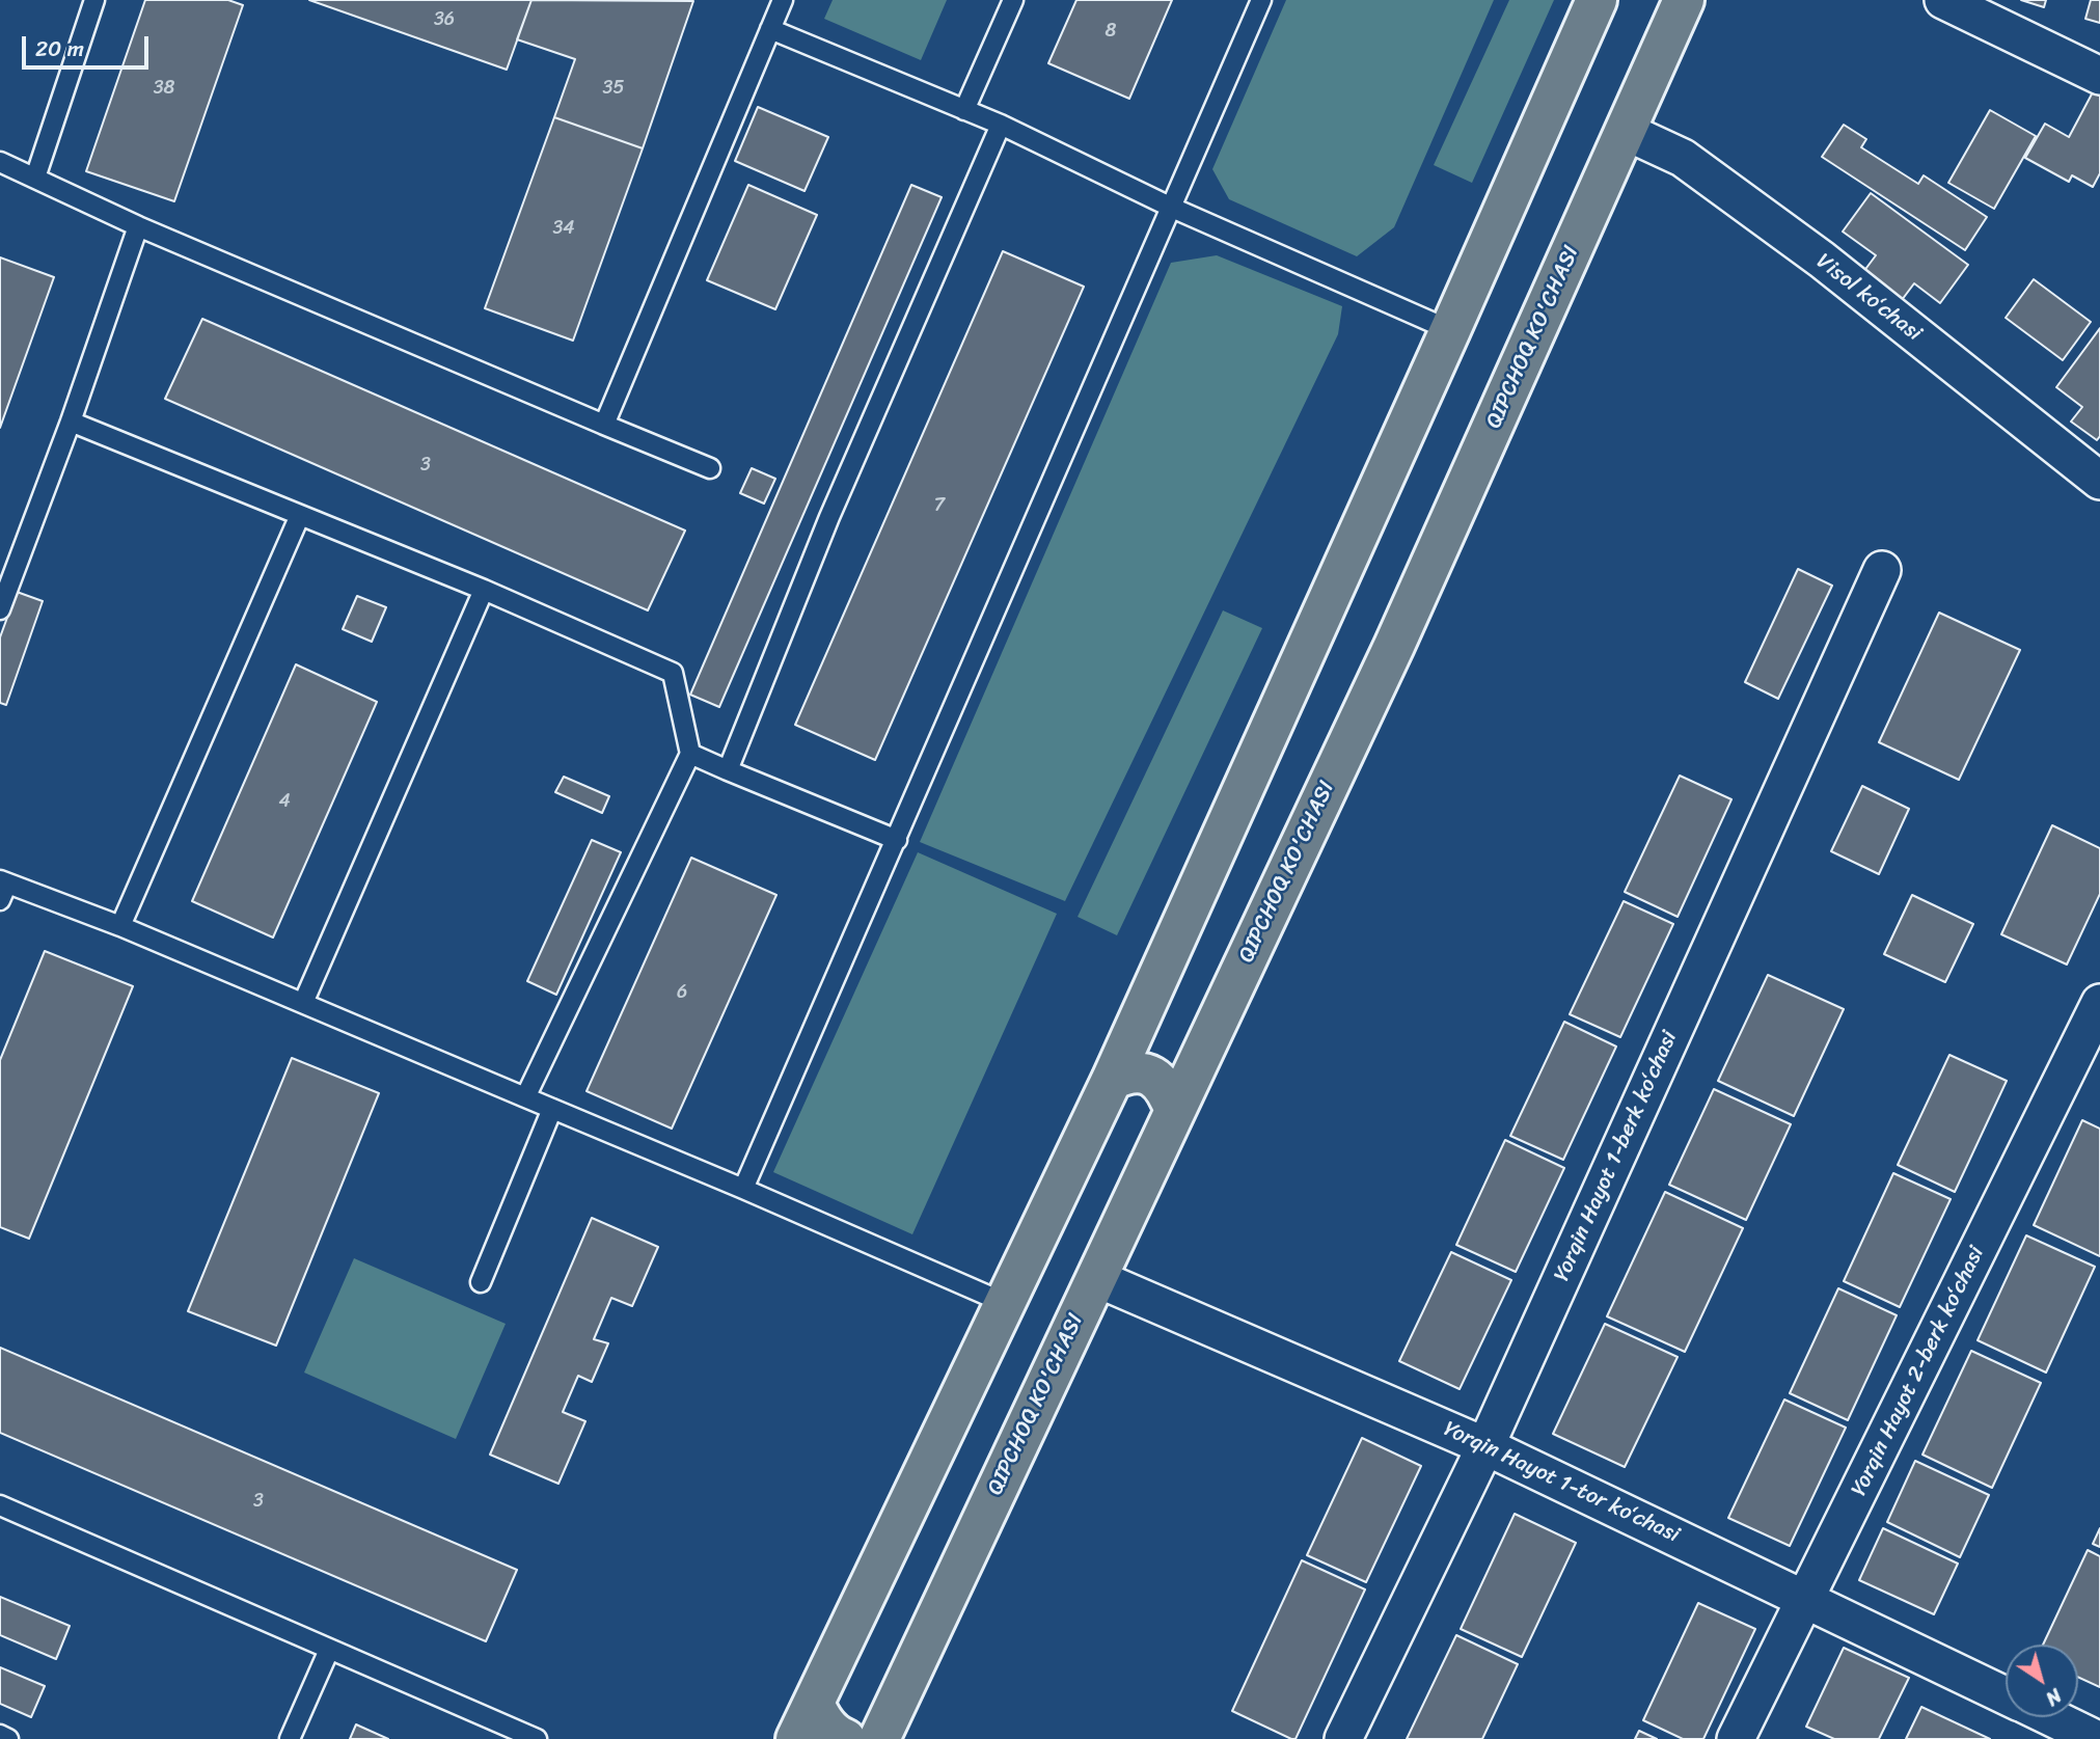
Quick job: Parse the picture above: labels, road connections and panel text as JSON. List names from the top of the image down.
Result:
{
  "streets": {
    "main road": ["QIPCHOQ KO'CHASI"],
    "street": [
      "Visol koʻchasi",
      "Yorqin Hayot 1-berk koʻchasi",
      "Yorqin Hayot 2-berk koʻchasi",
      "Yorqin Hayot 1-tor koʻchasi"
    ]
  },
  "crossings": [
    ["Visol koʻchasi", "QIPCHOQ KO'CHASI"],
    ["QIPCHOQ KO'CHASI", "Yorqin Hayot 1-tor koʻchasi"],
    ["Yorqin Hayot 1-berk koʻchasi", "Yorqin Hayot 1-tor koʻchasi"],
    ["Yorqin Hayot 2-berk koʻchasi", "Yorqin Hayot 1-tor koʻchasi"]
  ],
  "house_numbers": [
    "36",
    "8",
    "38",
    "35",
    "34",
    "3",
    "7",
    "4",
    "6",
    "3"
  ],
  "scale_bar": "20 m",
  "north": "bottom right"
}
